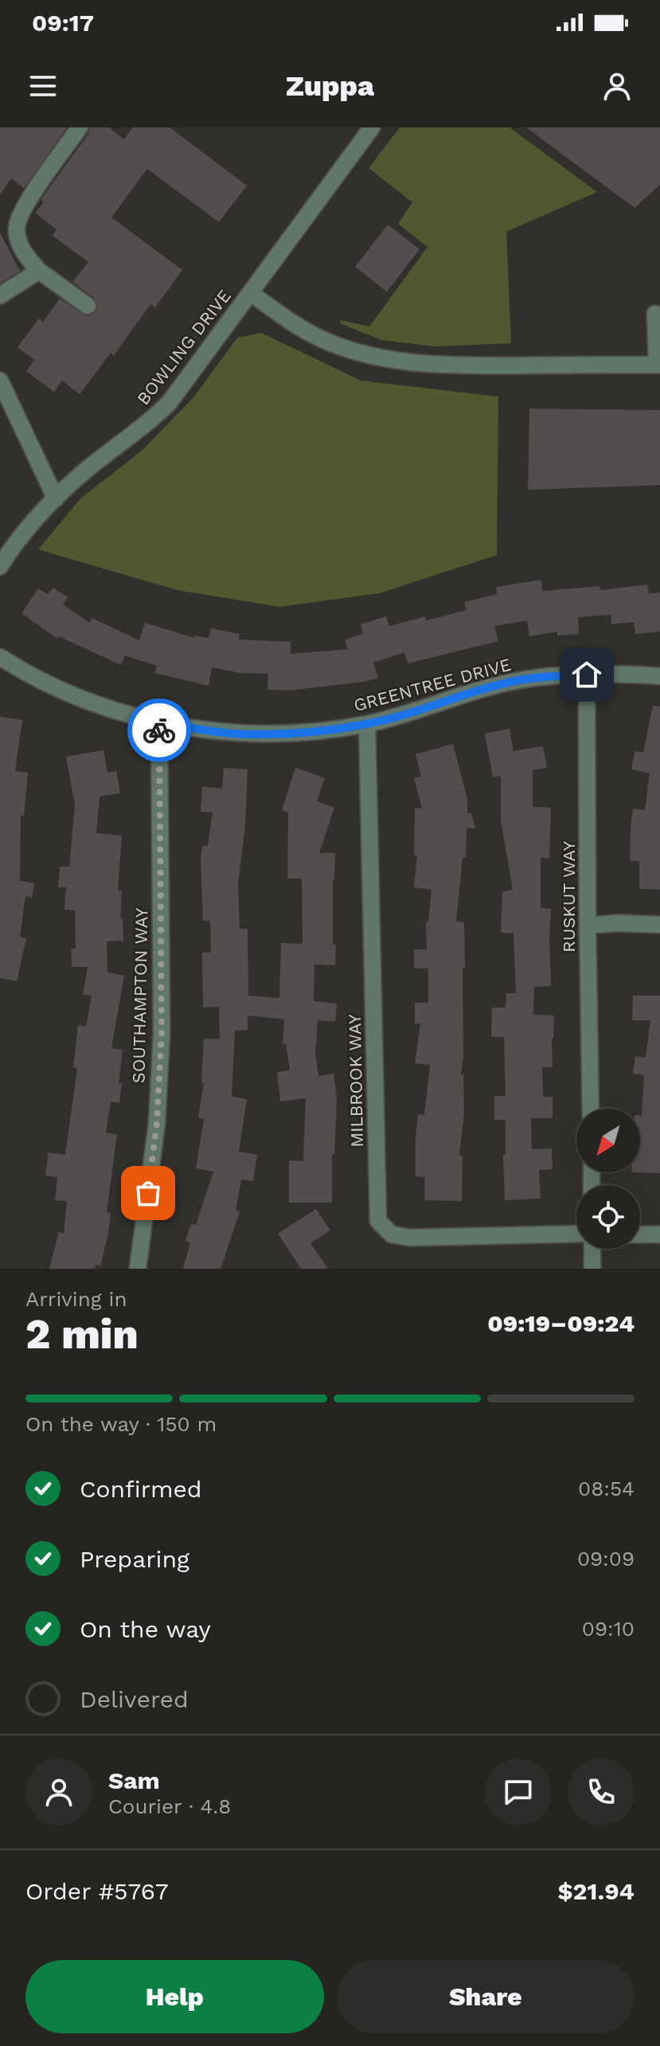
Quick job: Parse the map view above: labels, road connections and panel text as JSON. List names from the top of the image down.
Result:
{
  "streets": {
    "street": [
      "BOWLING DRIVE",
      "GREENTREE DRIVE",
      "RUSKUT WAY",
      "SOUTHAMPTON WAY",
      "MILBROOK WAY"
    ]
  },
  "crossings": [
    ["GREENTREE DRIVE", "RUSKUT WAY"],
    ["GREENTREE DRIVE", "SOUTHAMPTON WAY"],
    ["GREENTREE DRIVE", "MILBROOK WAY"]
  ],
  "north": "bottom left",
  "page": {
    "status": "09:17",
    "header": "Zuppa",
    "heading": ["2 min", "Arriving in", "09:19–09:24"],
    "panel": [
      "Sam",
      "Courier · 4.8",
      "Order #5767",
      "$21.94"
    ],
    "bar": "On the way · 150 m",
    "list": [
      ["Confirmed", "08:54"],
      ["Preparing", "09:09"],
      ["On the way", "09:10"],
      "Delivered"
    ],
    "buttons": ["Help", "Share"]
  }
}
